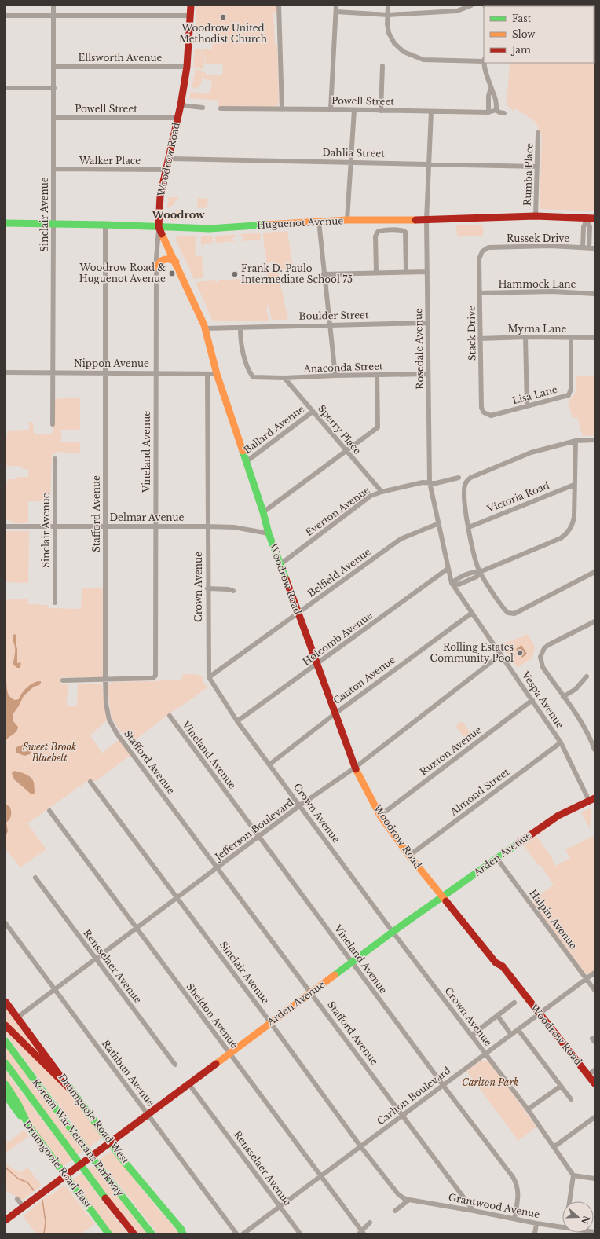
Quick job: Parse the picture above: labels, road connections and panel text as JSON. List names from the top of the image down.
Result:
{
  "streets": {
    "main road": [
      "Woodrow Road",
      "Huguenot Avenue",
      "Arden Avenue",
      "Drumgoole Road West",
      "Korean War Veterans Parkway",
      "Drumgoole Road East"
    ],
    "street": [
      "Ellsworth Avenue",
      "Powell Street",
      "Dahlia Street",
      "Walker Place",
      "Rumba Place",
      "Sinclair Avenue",
      "Russek Drive",
      "Hammock Lane",
      "Boulder Street",
      "Myrna Lane",
      "Stack Drive",
      "Rosedale Avenue",
      "Nippon Avenue",
      "Anaconda Street",
      "Lisa Lane",
      "Ballard Avenue",
      "Sperry Place",
      "Vineland Avenue",
      "Victoria Road",
      "Everton Avenue",
      "Stafford Avenue",
      "Delmar Avenue",
      "Belfield Avenue",
      "Crown Avenue",
      "Holcomb Avenue",
      "Canton Avenue",
      "Vespa Avenue",
      "Ruxton Avenue",
      "Almond Street",
      "Jefferson Boulevard",
      "Halpin Avenue",
      "Rensselaer Avenue",
      "Sheldon Avenue",
      "Rathbun Avenue",
      "Carlton Boulevard",
      "Grantwood Avenue"
    ]
  },
  "crossings": [
    ["Ellsworth Avenue", "Woodrow Road"],
    ["Ellsworth Avenue", "Sinclair Avenue"],
    ["Powell Street", "Woodrow Road"],
    ["Powell Street", "Sinclair Avenue"],
    ["Powell Street", "Rosedale Avenue"],
    ["Dahlia Street", "Woodrow Road"],
    ["Dahlia Street", "Rumba Place"],
    ["Dahlia Street", "Rosedale Avenue"],
    ["Woodrow Road", "Walker Place"],
    ["Woodrow Road", "Huguenot Avenue"],
    ["Woodrow Road", "Boulder Street"],
    ["Woodrow Road", "Nippon Avenue"],
    ["Woodrow Road", "Ballard Avenue"],
    ["Woodrow Road", "Vineland Avenue"],
    ["Woodrow Road", "Everton Avenue"],
    ["Woodrow Road", "Delmar Avenue"],
    ["Woodrow Road", "Belfield Avenue"],
    ["Woodrow Road", "Holcomb Avenue"],
    ["Woodrow Road", "Canton Avenue"],
    ["Woodrow Road", "Ruxton Avenue"],
    ["Woodrow Road", "Almond Street"],
    ["Woodrow Road", "Jefferson Boulevard"],
    ["Woodrow Road", "Arden Avenue"],
    ["Woodrow Road", "Carlton Boulevard"],
    ["Walker Place", "Sinclair Avenue"],
    ["Rumba Place", "Huguenot Avenue"],
    ["Sinclair Avenue", "Huguenot Avenue"],
    ["Sinclair Avenue", "Nippon Avenue"],
    ["Sinclair Avenue", "Delmar Avenue"],
    ["Sinclair Avenue", "Jefferson Boulevard"],
    ["Sinclair Avenue", "Arden Avenue"],
    ["Sinclair Avenue", "Carlton Boulevard"],
    ["Sinclair Avenue", "Grantwood Avenue"],
    ["Huguenot Avenue", "Rosedale Avenue"],
    ["Huguenot Avenue", "Vineland Avenue"],
    ["Huguenot Avenue", "Stafford Avenue"],
    ["Russek Drive", "Stack Drive"],
    ["Hammock Lane", "Stack Drive"],
    ["Boulder Street", "Rosedale Avenue"],
    ["Boulder Street", "Anaconda Street"],
    ["Myrna Lane", "Stack Drive"],
    ["Myrna Lane", "Lisa Lane"],
    ["Stack Drive", "Lisa Lane"],
    ["Rosedale Avenue", "Anaconda Street"],
    ["Rosedale Avenue", "Everton Avenue"],
    ["Rosedale Avenue", "Belfield Avenue"],
    ["Rosedale Avenue", "Holcomb Avenue"],
    ["Rosedale Avenue", "Vespa Avenue"],
    ["Nippon Avenue", "Vineland Avenue"],
    ["Nippon Avenue", "Stafford Avenue"],
    ["Nippon Avenue", "Crown Avenue"],
    ["Anaconda Street", "Sperry Place"],
    ["Ballard Avenue", "Sperry Place"],
    ["Sperry Place", "Everton Avenue"],
    ["Vineland Avenue", "Stafford Avenue"],
    ["Vineland Avenue", "Delmar Avenue"],
    ["Vineland Avenue", "Jefferson Boulevard"],
    ["Vineland Avenue", "Arden Avenue"],
    ["Vineland Avenue", "Carlton Boulevard"],
    ["Vineland Avenue", "Grantwood Avenue"],
    ["Stafford Avenue", "Delmar Avenue"],
    ["Stafford Avenue", "Jefferson Boulevard"],
    ["Stafford Avenue", "Arden Avenue"],
    ["Stafford Avenue", "Carlton Boulevard"],
    ["Stafford Avenue", "Grantwood Avenue"],
    ["Delmar Avenue", "Crown Avenue"],
    ["Belfield Avenue", "Crown Avenue"],
    ["Crown Avenue", "Holcomb Avenue"],
    ["Crown Avenue", "Canton Avenue"],
    ["Crown Avenue", "Jefferson Boulevard"],
    ["Crown Avenue", "Arden Avenue"],
    ["Crown Avenue", "Carlton Boulevard"],
    ["Canton Avenue", "Vespa Avenue"],
    ["Vespa Avenue", "Ruxton Avenue"],
    ["Vespa Avenue", "Almond Street"],
    ["Vespa Avenue", "Jefferson Boulevard"],
    ["Vespa Avenue", "Arden Avenue"],
    ["Jefferson Boulevard", "Rensselaer Avenue"],
    ["Jefferson Boulevard", "Sheldon Avenue"],
    ["Jefferson Boulevard", "Rathbun Avenue"],
    ["Jefferson Boulevard", "Drumgoole Road West"],
    ["Arden Avenue", "Halpin Avenue"],
    ["Arden Avenue", "Rensselaer Avenue"],
    ["Arden Avenue", "Sheldon Avenue"],
    ["Arden Avenue", "Rathbun Avenue"],
    ["Arden Avenue", "Drumgoole Road West"],
    ["Arden Avenue", "Drumgoole Road East"],
    ["Halpin Avenue", "Carlton Boulevard"],
    ["Rensselaer Avenue", "Carlton Boulevard"],
    ["Sheldon Avenue", "Carlton Boulevard"]
  ],
  "districts": ["Woodrow"],
  "parks": ["Sweet Brook Bluebelt", "Carlton Park"],
  "places": {
    "other": ["Woodrow United Methodist Church", "Frank D. Paulo Intermediate School 75", "Rolling Estates Community Pool"],
    "transit": ["Woodrow Road & Huguenot Avenue"]
  },
  "legend": ["Fast", "Slow", "Jam"],
  "north": "right"
}
